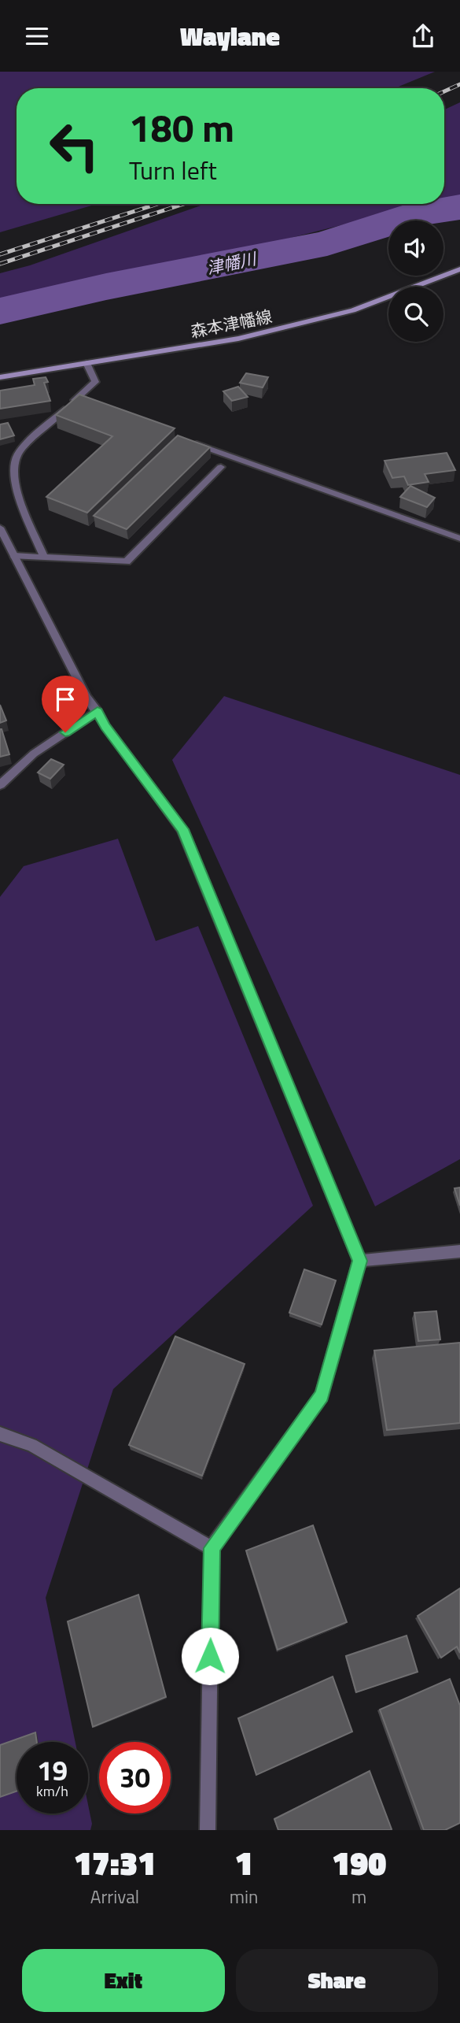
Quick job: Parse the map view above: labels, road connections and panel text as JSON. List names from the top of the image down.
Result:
{
  "streets": {
    "main road": ["森本津幡線"]
  },
  "water": ["津幡川"],
  "page": {
    "header": "Waylane",
    "turn": ["180 m", "Turn left"],
    "speed": "19 km/h",
    "limit": "30",
    "eta": [
      "17:31",
      "Arrival",
      "1",
      "min",
      "190",
      "m"
    ],
    "buttons": ["Exit", "Share"]
  }
}
